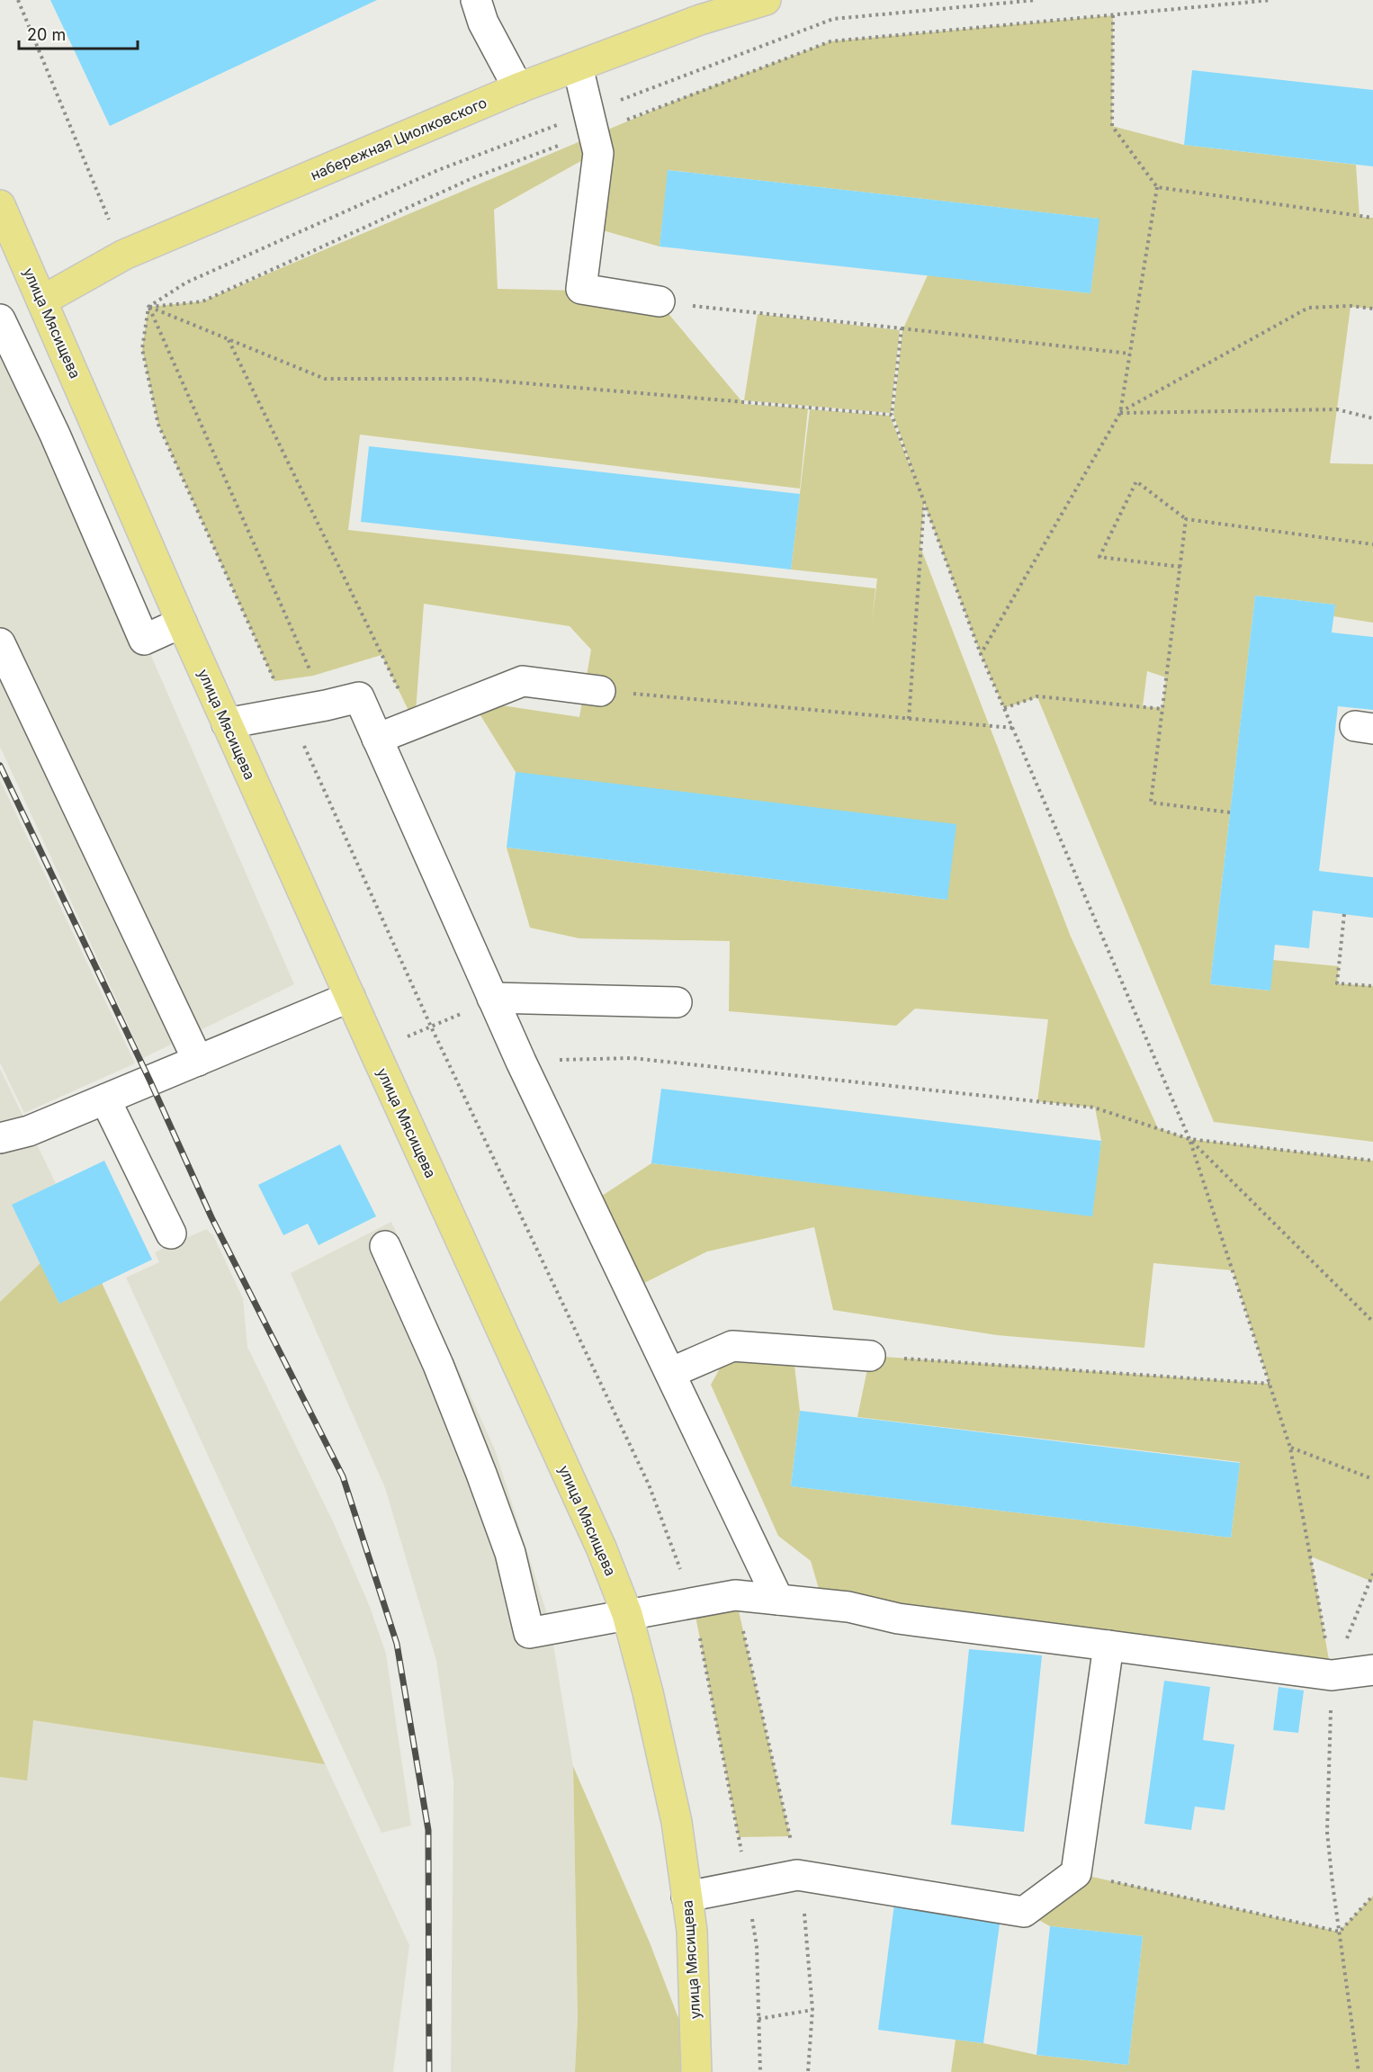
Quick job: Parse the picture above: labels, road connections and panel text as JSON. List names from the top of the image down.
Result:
{
  "streets": {
    "main road": ["набережная Циолковского", "улица Мясищева"]
  },
  "crossings": [
    ["набережная Циолковского", "улица Мясищева"]
  ],
  "scale_bar": "20 m"
}
